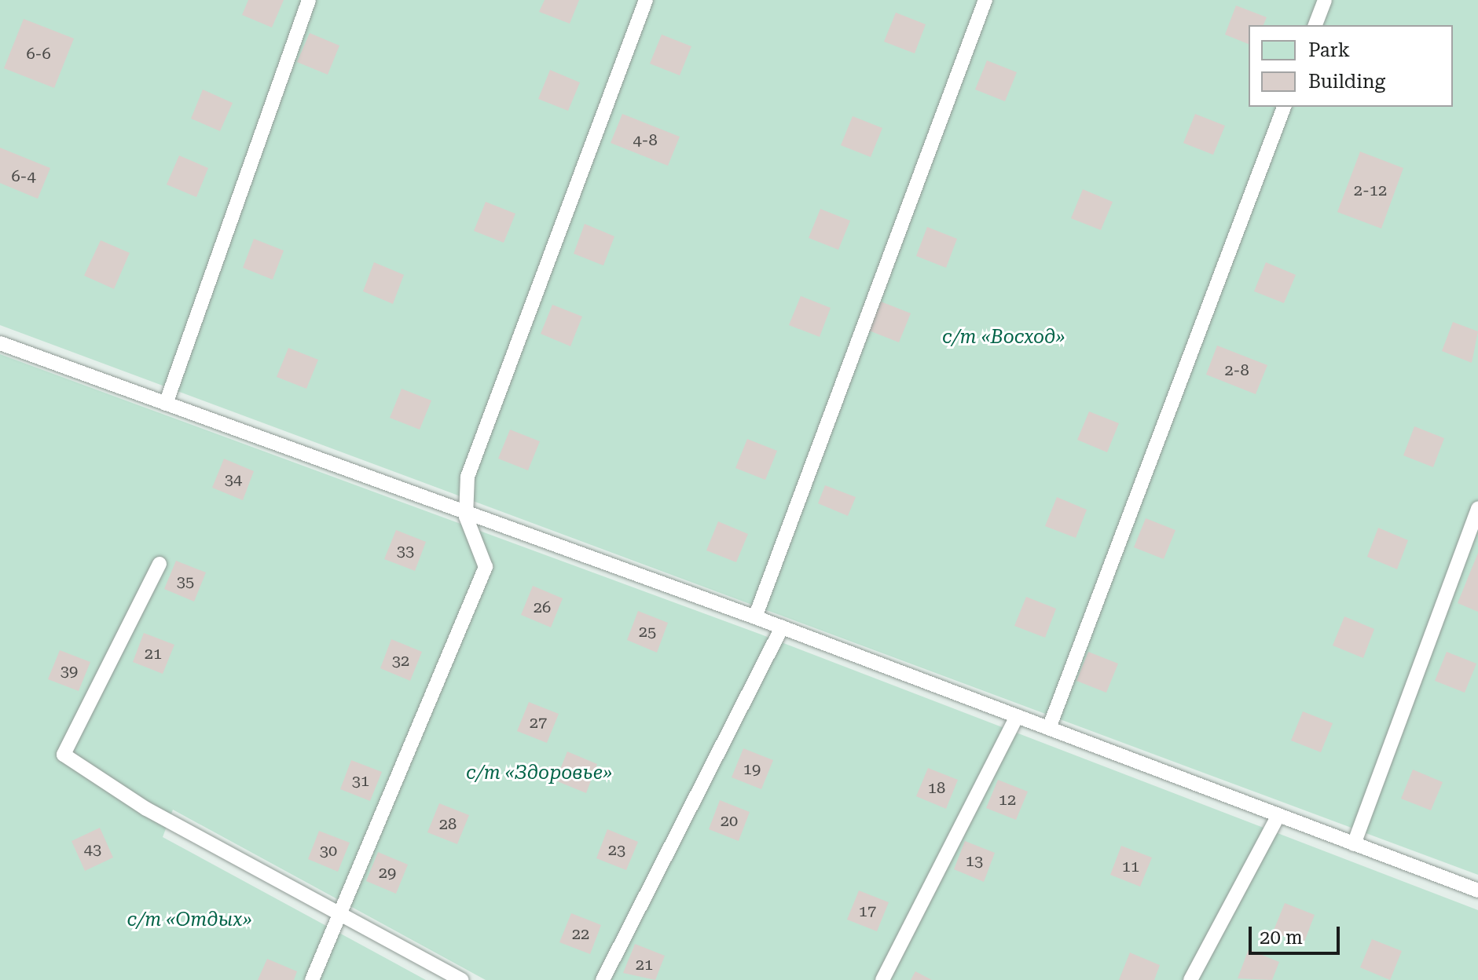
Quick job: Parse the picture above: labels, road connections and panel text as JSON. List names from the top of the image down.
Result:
{
  "parks": ["с/т «Восход»", "с/т «Здоровье»", "с/т «Отдых»"],
  "house_numbers": [
    "6-6",
    "4-8",
    "6-4",
    "2-12",
    "2-8",
    "34",
    "33",
    "35",
    "26",
    "25",
    "21",
    "32",
    "39",
    "27",
    "19",
    "31",
    "18",
    "12",
    "20",
    "28",
    "43",
    "23",
    "30",
    "13",
    "11",
    "29",
    "17",
    "22",
    "21"
  ],
  "legend": ["Park", "Building"],
  "scale_bar": "20 m"
}
